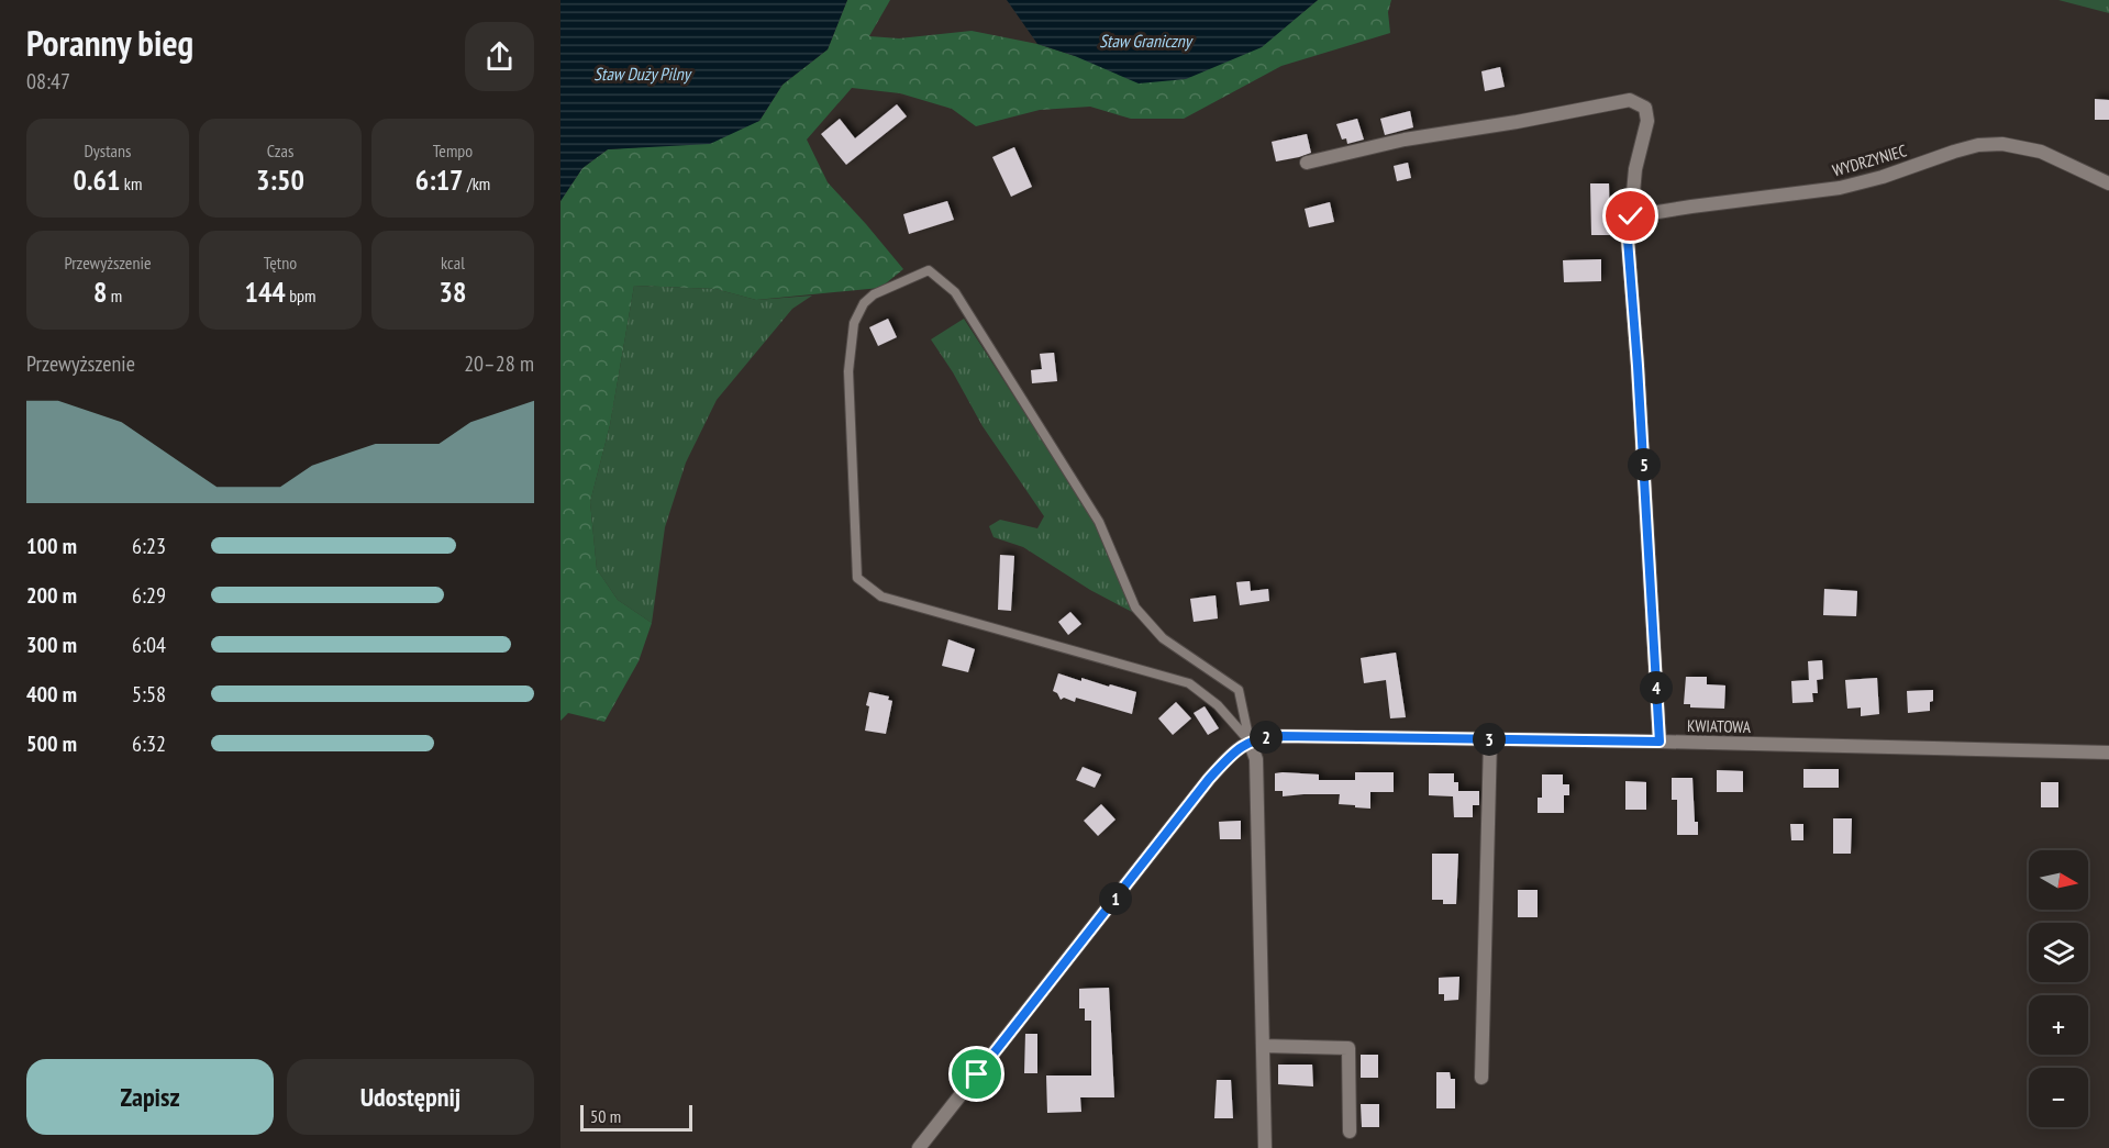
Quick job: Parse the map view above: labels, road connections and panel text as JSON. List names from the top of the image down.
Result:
{
  "streets": {
    "street": ["WYDRZYNIEC", "KWIATOWA"]
  },
  "water": ["Staw Graniczny", "Staw Duży Pilny"],
  "scale_bar": "50 m",
  "north": "right",
  "page": {
    "heading": ["Poranny bieg", "08:47"],
    "stats": [
      ["Dystans", "0.61 km"],
      ["Czas", "3:50"],
      ["Tempo", "6:17 /km"],
      ["Przewyższenie", "8 m"],
      ["Tętno", "144 bpm"],
      ["kcal", "38"]
    ],
    "chart": ["Przewyższenie", "20–28 m"],
    "pins": [
      "5",
      "4",
      "2",
      "3",
      "1"
    ],
    "list": [
      {
        "name": "100 m",
        "note": "6:23"
      },
      {
        "name": "200 m",
        "note": "6:29"
      },
      {
        "name": "300 m",
        "note": "6:04"
      },
      {
        "name": "400 m",
        "note": "5:58"
      },
      {
        "name": "500 m",
        "note": "6:32"
      }
    ],
    "map_buttons": ["+", "−"],
    "buttons": ["Zapisz", "Udostępnij"],
    "scale": "50 m"
  }
}
